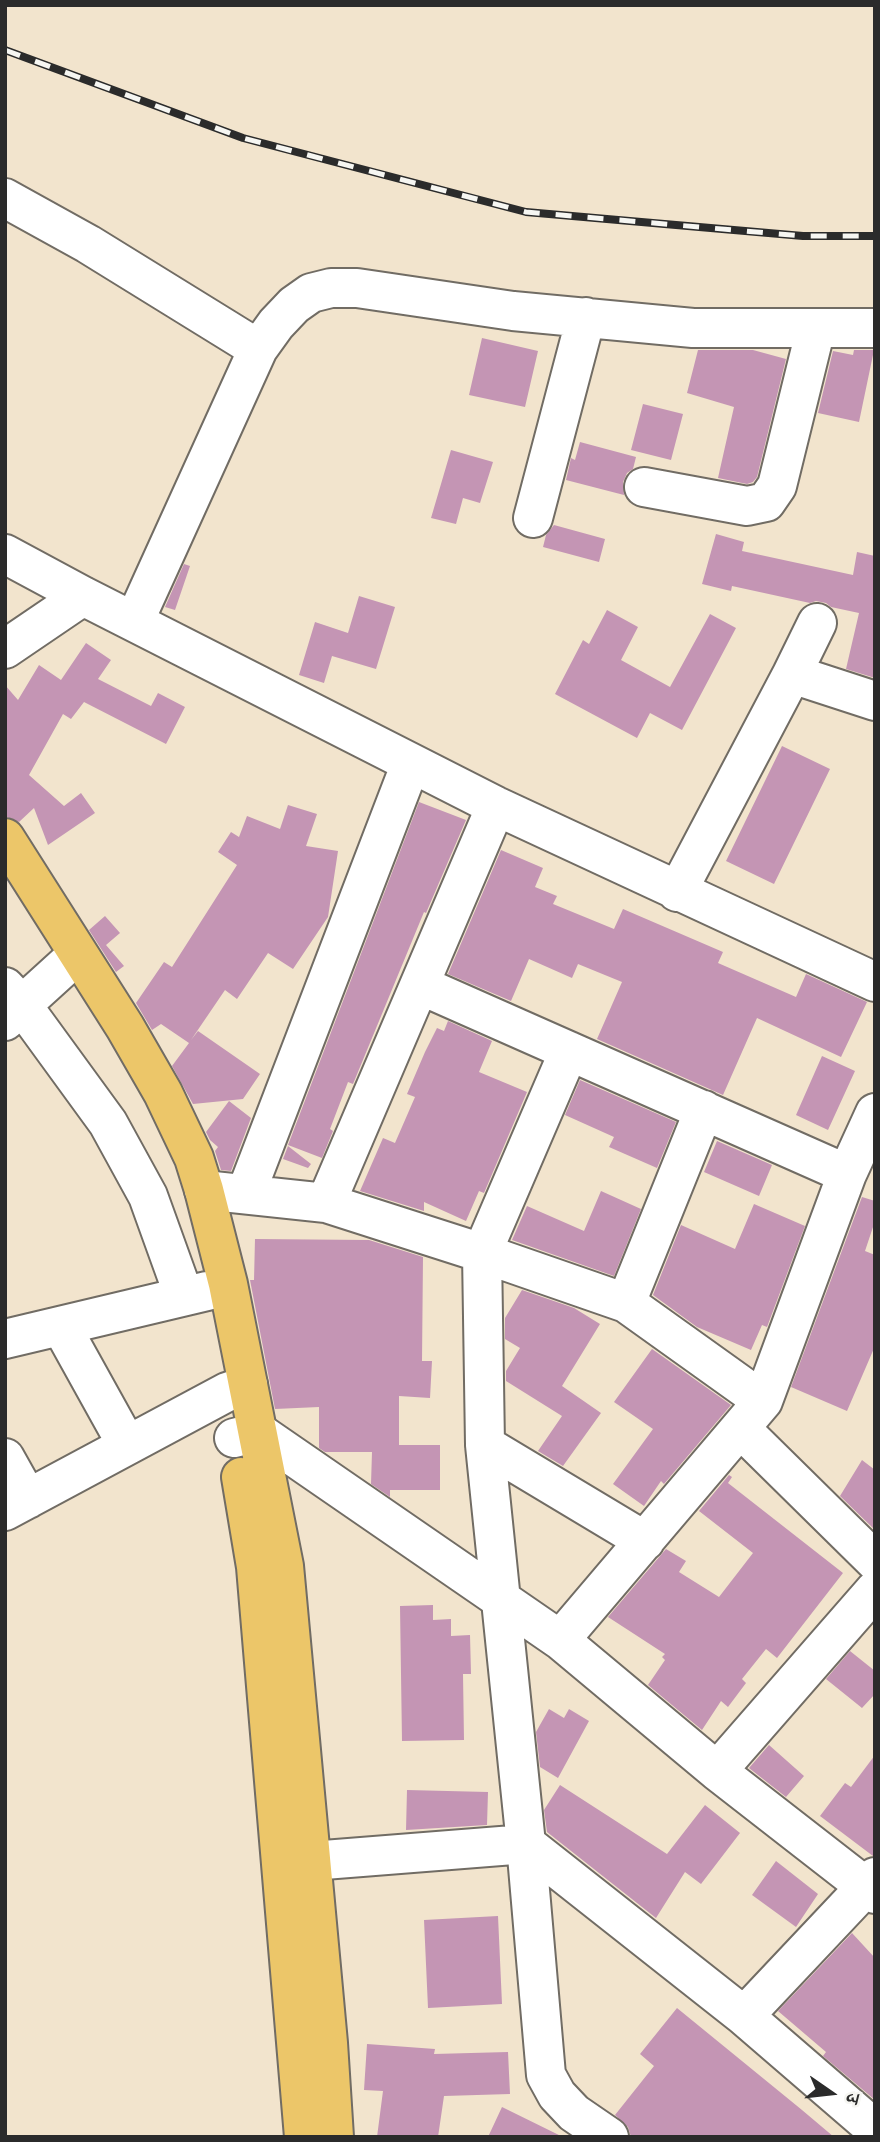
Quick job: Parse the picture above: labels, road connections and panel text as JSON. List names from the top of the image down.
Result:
{
  "north": "right"
}
